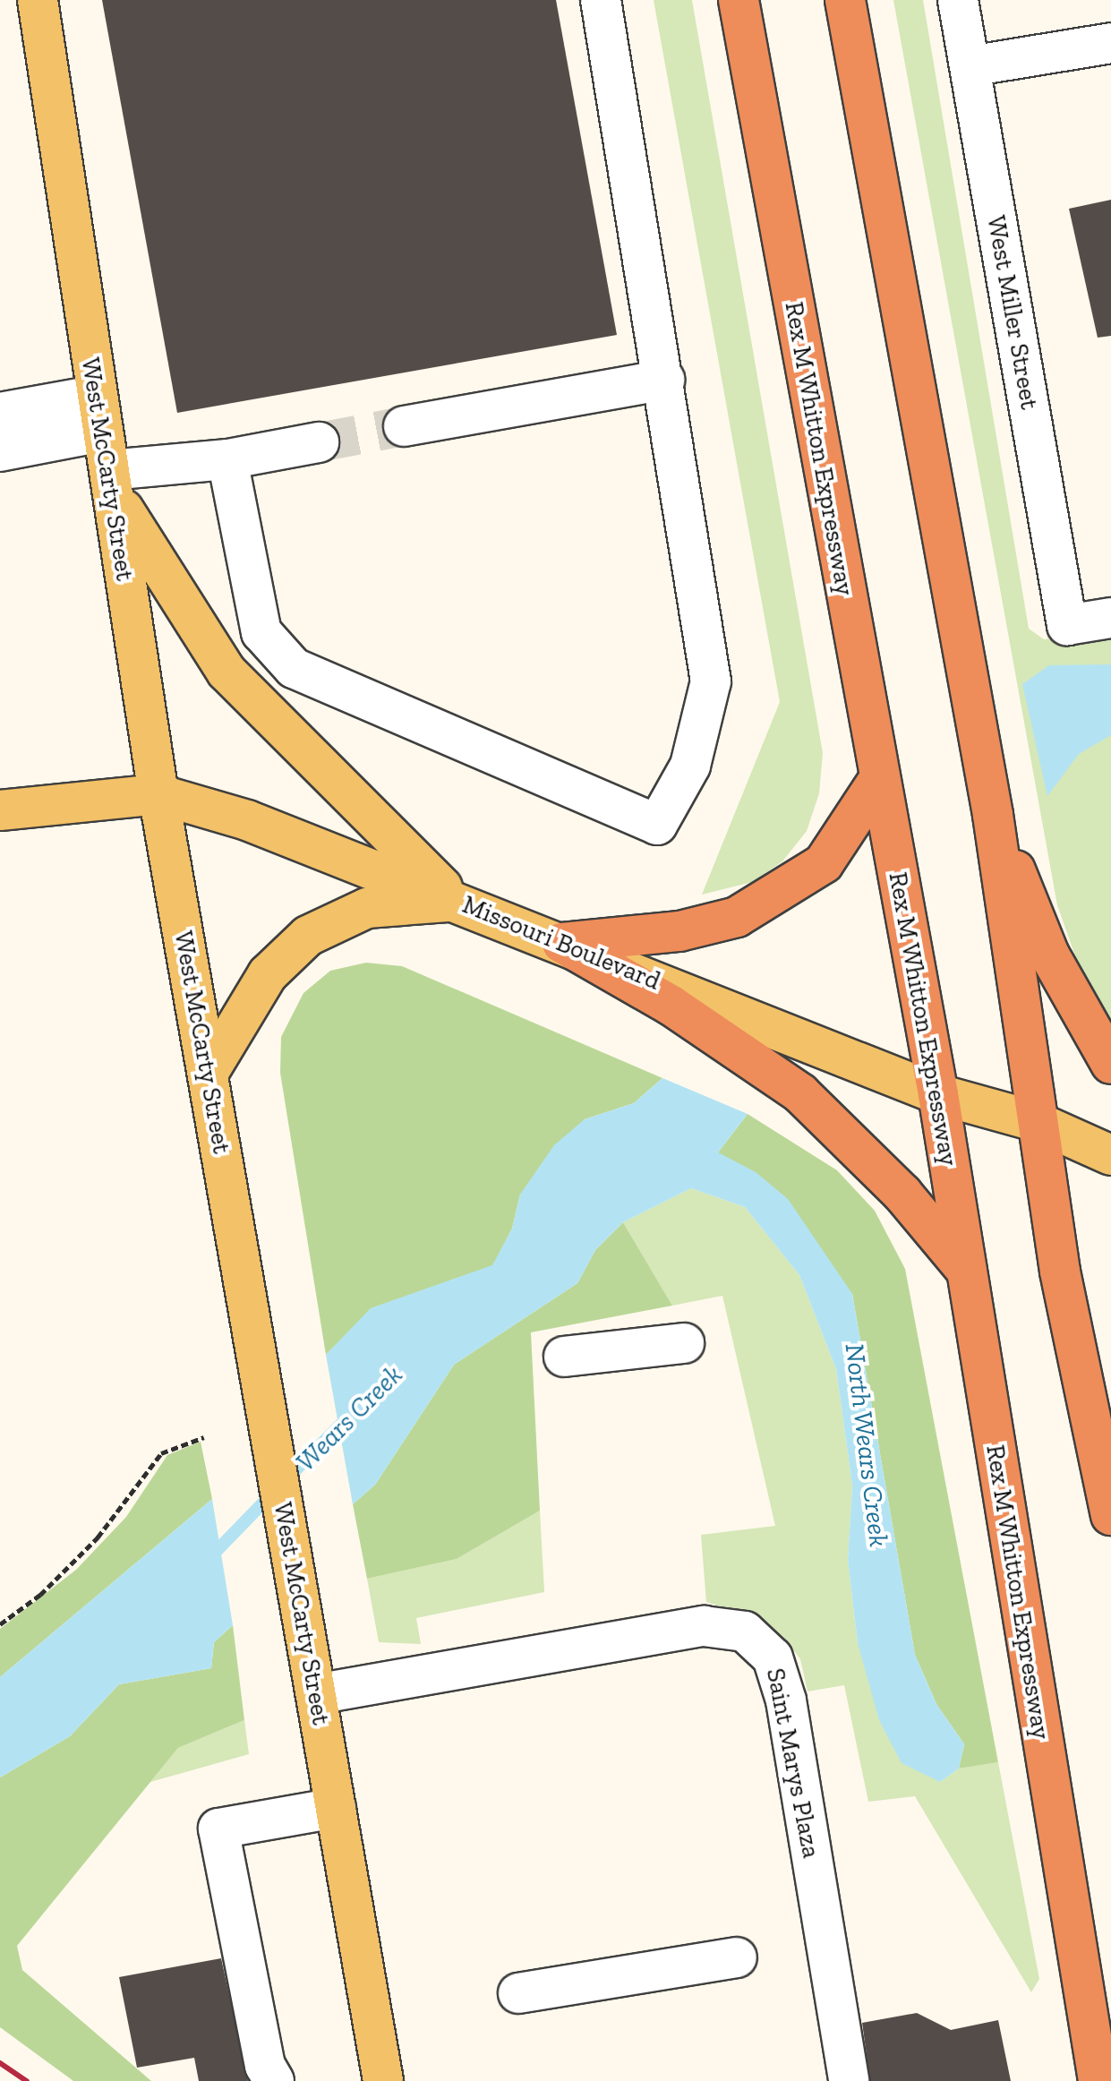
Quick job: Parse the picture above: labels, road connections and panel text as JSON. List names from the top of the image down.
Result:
{
  "streets": {
    "highway": ["Rex M Whitton Expressway"],
    "main road": ["West McCarty Street", "Missouri Boulevard"],
    "street": ["West Miller Street", "Saint Marys Plaza"]
  },
  "crossings": [
    ["Rex M Whitton Expressway", "Missouri Boulevard"],
    ["West McCarty Street", "Missouri Boulevard"],
    ["West McCarty Street", "Saint Marys Plaza"]
  ],
  "water": ["Wears Creek", "North Wears Creek"]
}
